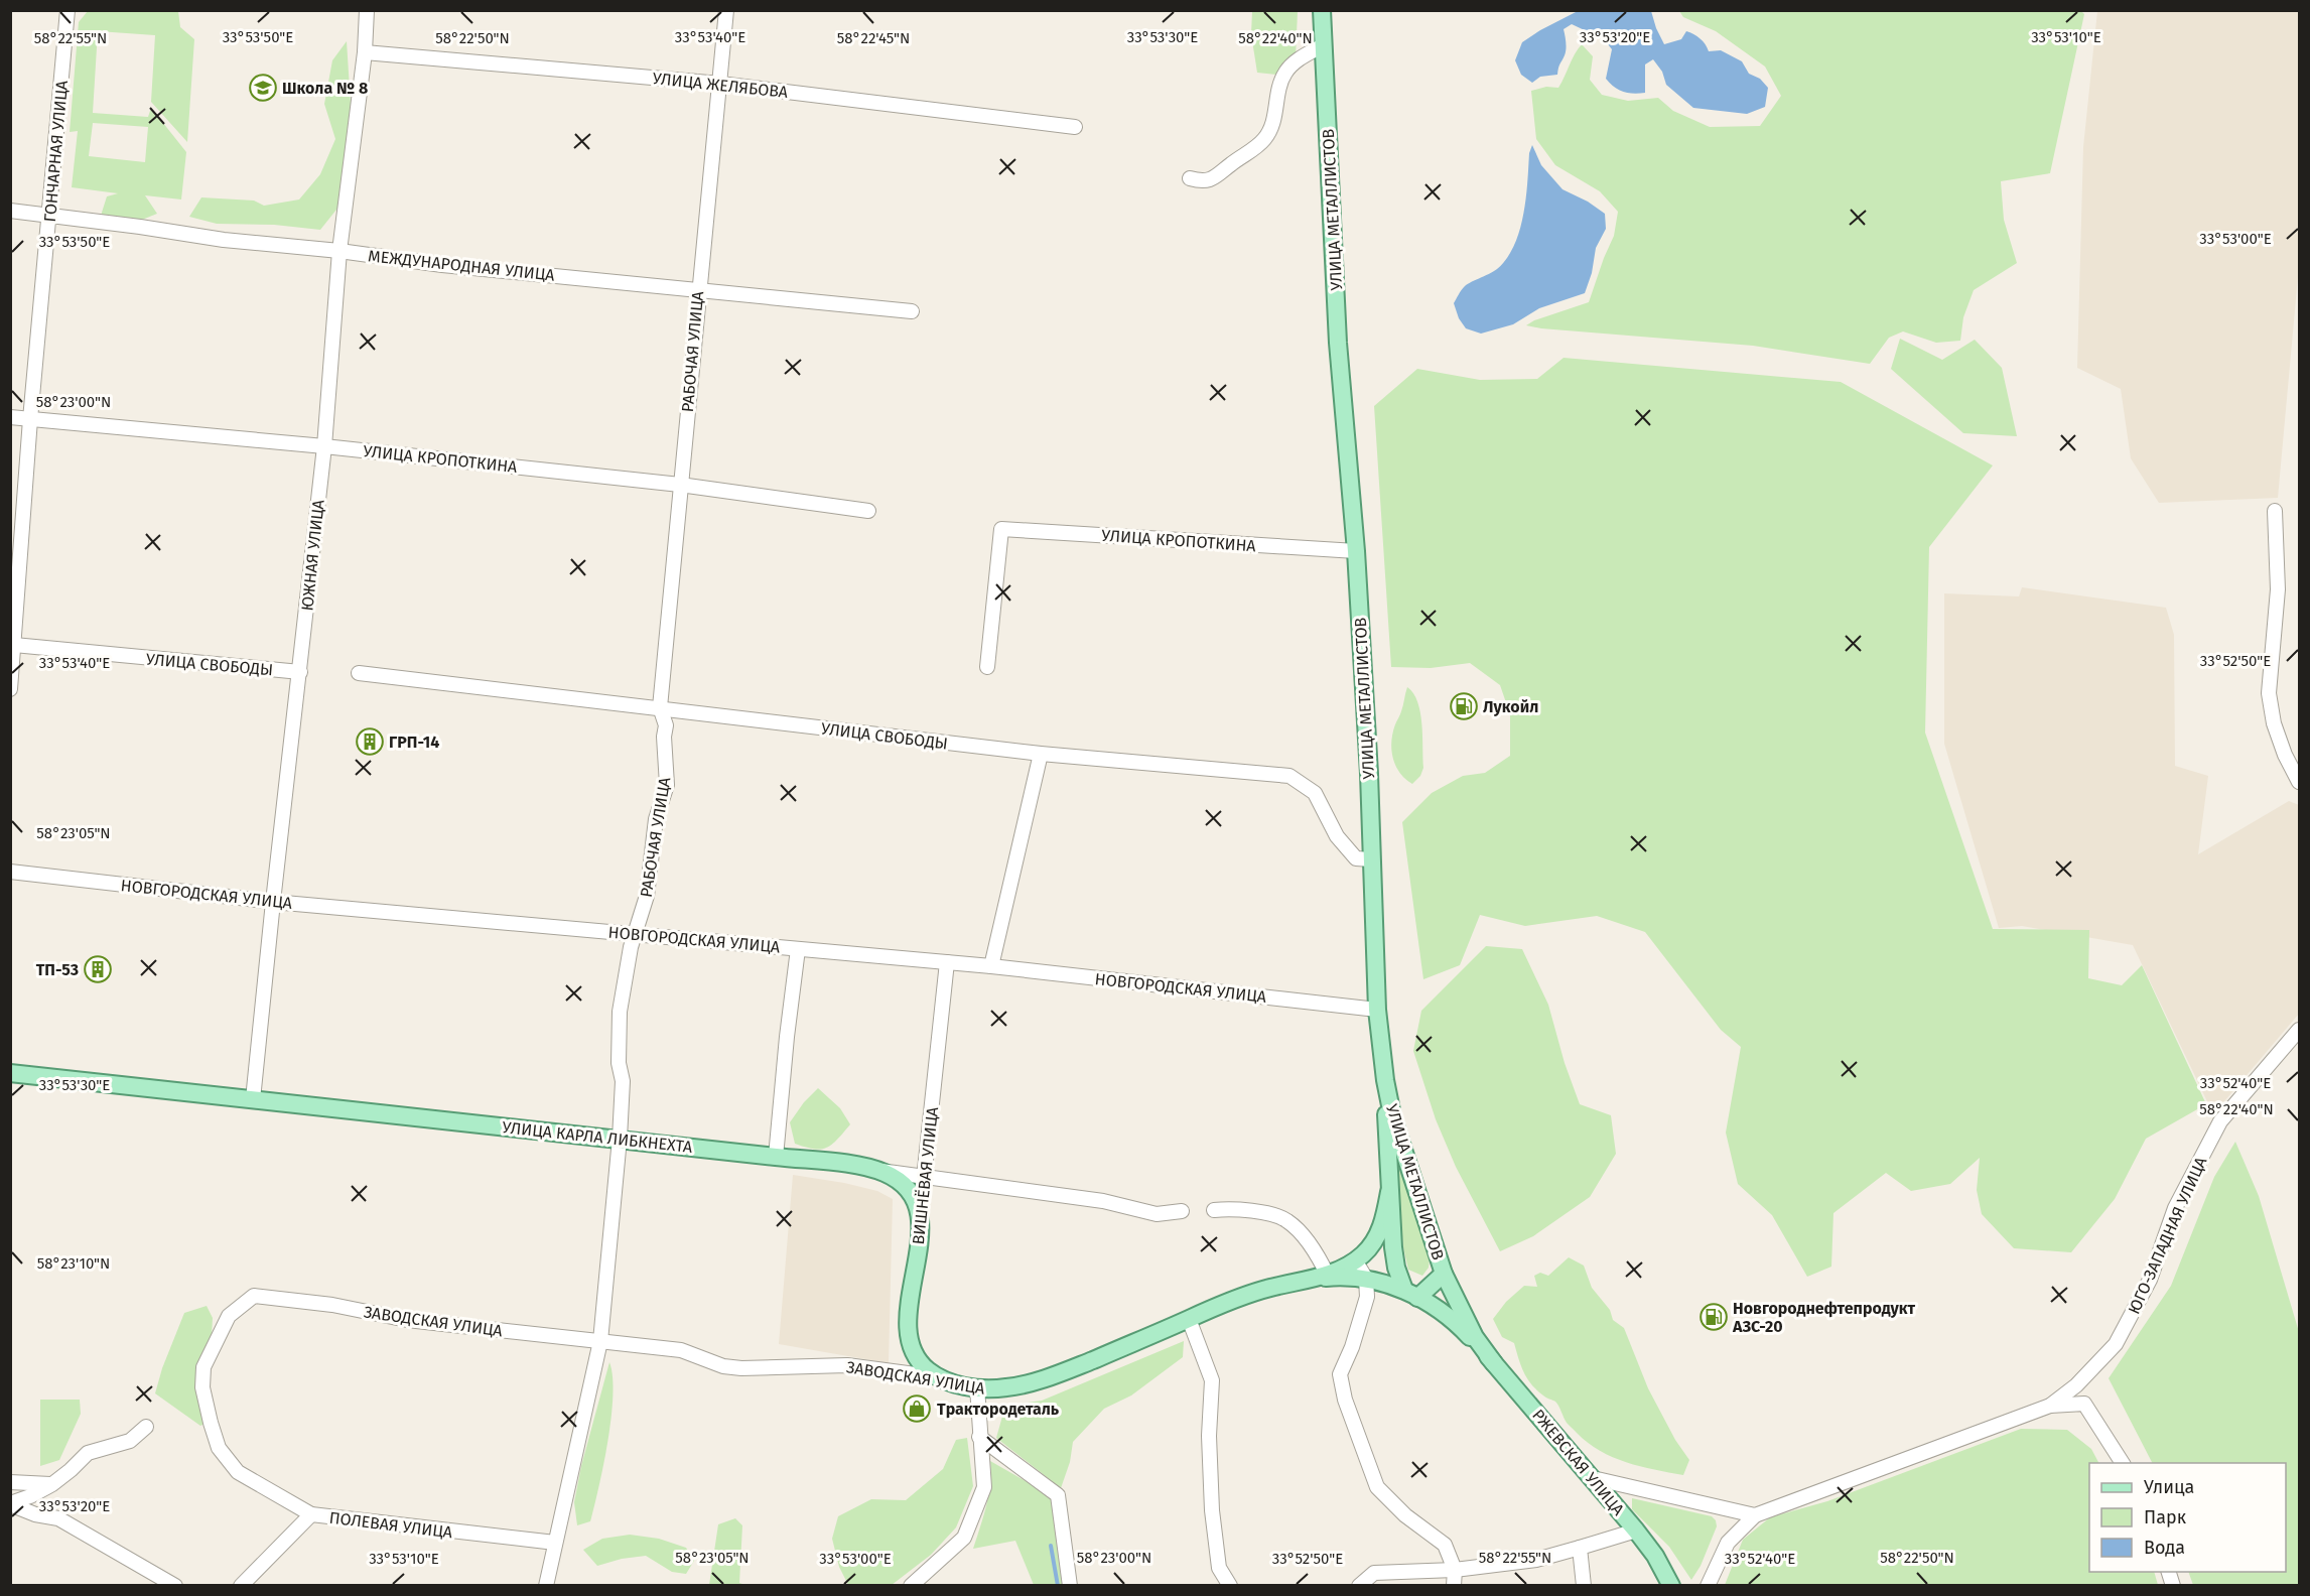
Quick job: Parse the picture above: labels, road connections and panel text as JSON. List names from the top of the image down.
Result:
{
  "streets": {
    "main road": [
      "УЛИЦА МЕТАЛЛИСТОВ",
      "УЛИЦА КАРЛА ЛИБКНЕХТА",
      "ВИШНЁВАЯ УЛИЦА",
      "ЗАВОДСКАЯ УЛИЦА",
      "РЖЕВСКАЯ УЛИЦА"
    ],
    "street": [
      "УЛИЦА ЖЕЛЯБОВА",
      "ГОНЧАРНАЯ УЛИЦА",
      "МЕЖДУНАРОДНАЯ УЛИЦА",
      "РАБОЧАЯ УЛИЦА",
      "УЛИЦА КРОПОТКИНА",
      "ЮЖНАЯ УЛИЦА",
      "УЛИЦА СВОБОДЫ",
      "НОВГОРОДСКАЯ УЛИЦА",
      "ЮГО-ЗАПАДНАЯ УЛИЦА",
      "ПОЛЕВАЯ УЛИЦА"
    ]
  },
  "crossings": [
    ["УЛИЦА ЖЕЛЯБОВА", "РАБОЧАЯ УЛИЦА"],
    ["УЛИЦА ЖЕЛЯБОВА", "ЮЖНАЯ УЛИЦА"],
    ["ГОНЧАРНАЯ УЛИЦА", "МЕЖДУНАРОДНАЯ УЛИЦА"],
    ["ГОНЧАРНАЯ УЛИЦА", "УЛИЦА КРОПОТКИНА"],
    ["ГОНЧАРНАЯ УЛИЦА", "УЛИЦА СВОБОДЫ"],
    ["УЛИЦА МЕТАЛЛИСТОВ", "УЛИЦА КРОПОТКИНА"],
    ["УЛИЦА МЕТАЛЛИСТОВ", "УЛИЦА СВОБОДЫ"],
    ["УЛИЦА МЕТАЛЛИСТОВ", "НОВГОРОДСКАЯ УЛИЦА"],
    ["УЛИЦА МЕТАЛЛИСТОВ", "РЖЕВСКАЯ УЛИЦА"],
    ["МЕЖДУНАРОДНАЯ УЛИЦА", "РАБОЧАЯ УЛИЦА"],
    ["МЕЖДУНАРОДНАЯ УЛИЦА", "ЮЖНАЯ УЛИЦА"],
    ["РАБОЧАЯ УЛИЦА", "УЛИЦА КРОПОТКИНА"],
    ["РАБОЧАЯ УЛИЦА", "УЛИЦА СВОБОДЫ"],
    ["РАБОЧАЯ УЛИЦА", "НОВГОРОДСКАЯ УЛИЦА"],
    ["РАБОЧАЯ УЛИЦА", "УЛИЦА КАРЛА ЛИБКНЕХТА"],
    ["РАБОЧАЯ УЛИЦА", "ЗАВОДСКАЯ УЛИЦА"],
    ["РАБОЧАЯ УЛИЦА", "ПОЛЕВАЯ УЛИЦА"],
    ["УЛИЦА КРОПОТКИНА", "ЮЖНАЯ УЛИЦА"],
    ["ЮЖНАЯ УЛИЦА", "УЛИЦА СВОБОДЫ"],
    ["ЮЖНАЯ УЛИЦА", "НОВГОРОДСКАЯ УЛИЦА"],
    ["ЮЖНАЯ УЛИЦА", "УЛИЦА КАРЛА ЛИБКНЕХТА"],
    ["НОВГОРОДСКАЯ УЛИЦА", "ВИШНЁВАЯ УЛИЦА"],
    ["УЛИЦА КАРЛА ЛИБКНЕХТА", "ВИШНЁВАЯ УЛИЦА"],
    ["ВИШНЁВАЯ УЛИЦА", "ЗАВОДСКАЯ УЛИЦА"],
    ["ЗАВОДСКАЯ УЛИЦА", "ПОЛЕВАЯ УЛИЦА"]
  ],
  "places": {
    "school or university": ["Школа № 8"],
    "fuel station": ["Лукойл", "Новгороднефтепродукт АЗС-20"],
    "building": ["ГРП-14", "ТП-53"],
    "shop": ["Трактородеталь"]
  },
  "legend": ["Улица", "Парк", "Вода"],
  "coordinates": [
    "33°53'50\"E",
    "33°53'40\"E",
    "33°53'30\"E",
    "33°53'20\"E",
    "33°53'10\"E",
    "58°22'55\"N",
    "58°22'50\"N",
    "58°22'45\"N",
    "58°22'40\"N",
    "33°53'00\"E",
    "58°23'00\"N",
    "33°52'50\"E",
    "58°23'05\"N",
    "33°52'40\"E",
    "58°23'10\"N"
  ]
}
